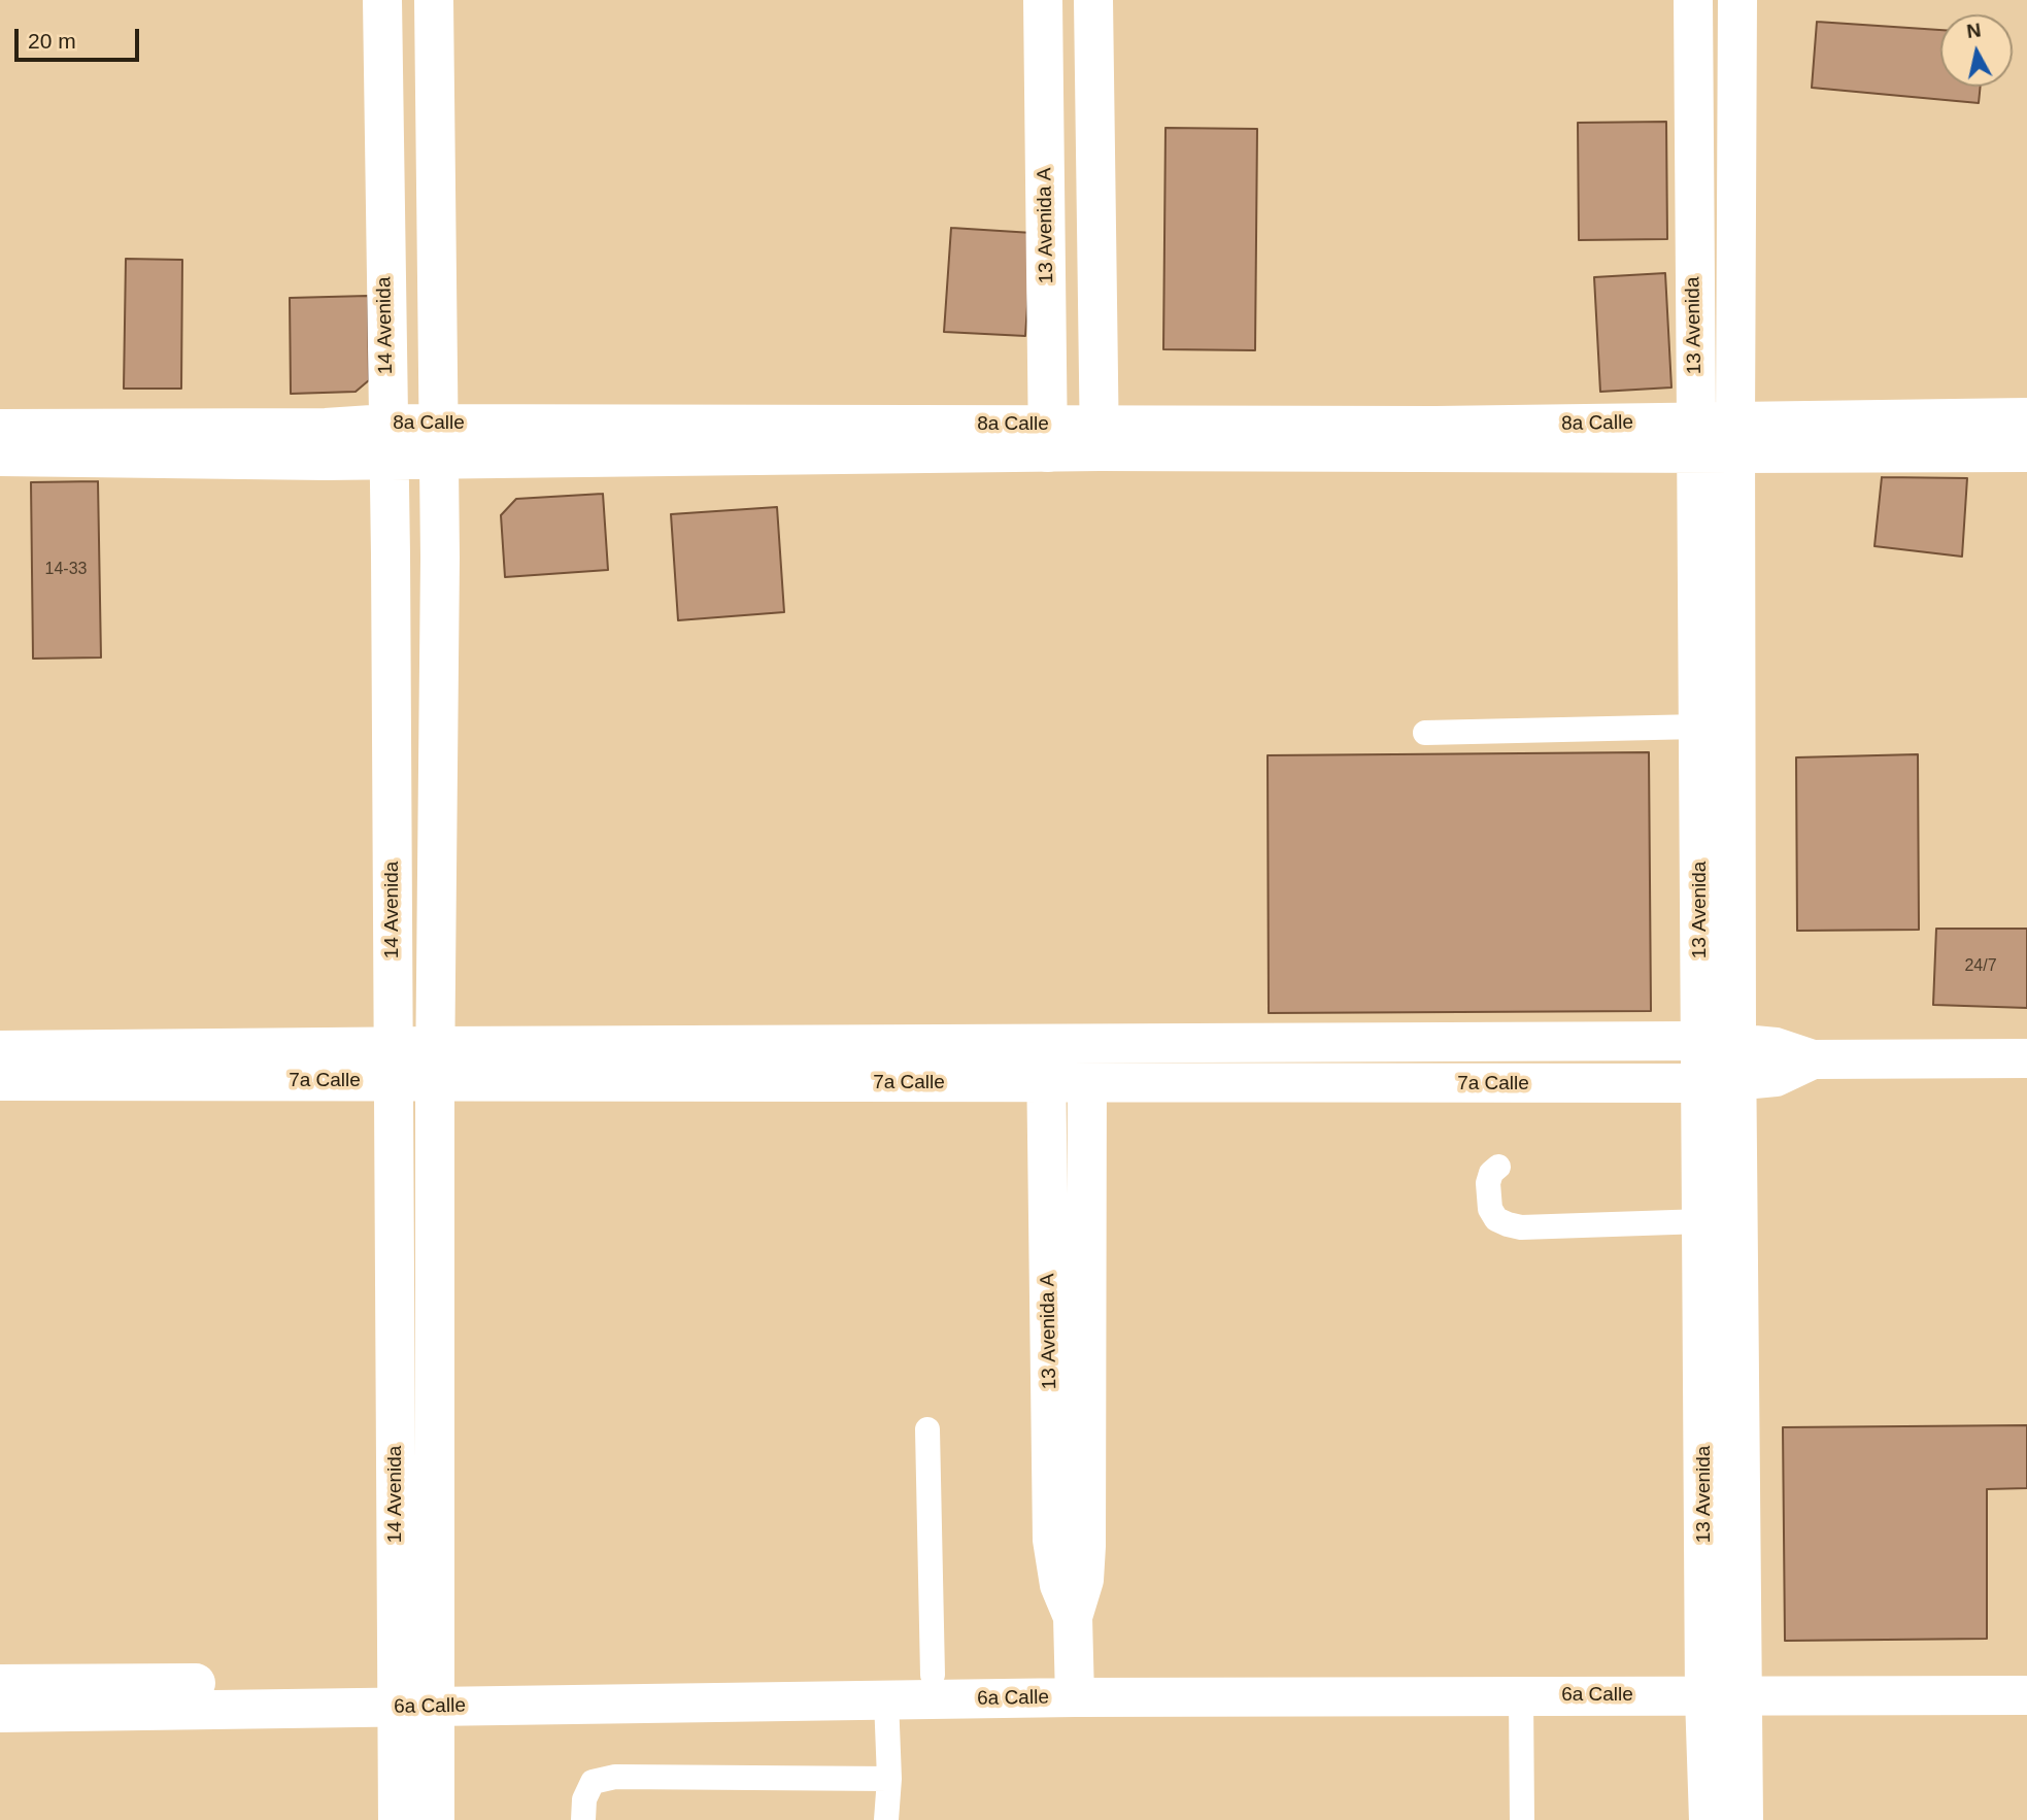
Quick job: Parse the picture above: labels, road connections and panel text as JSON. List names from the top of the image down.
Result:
{
  "streets": {
    "street": [
      "13 Avenida A",
      "14 Avenida",
      "13 Avenida",
      "8a Calle",
      "7a Calle",
      "6a Calle"
    ]
  },
  "crossings": [
    ["13 Avenida A", "8a Calle"],
    ["13 Avenida A", "7a Calle"],
    ["13 Avenida A", "6a Calle"],
    ["14 Avenida", "8a Calle"],
    ["14 Avenida", "7a Calle"],
    ["14 Avenida", "6a Calle"],
    ["13 Avenida", "8a Calle"],
    ["13 Avenida", "7a Calle"],
    ["13 Avenida", "6a Calle"]
  ],
  "house_numbers": ["14-33", "24/7"],
  "scale_bar": "20 m",
  "north": "top"
}
